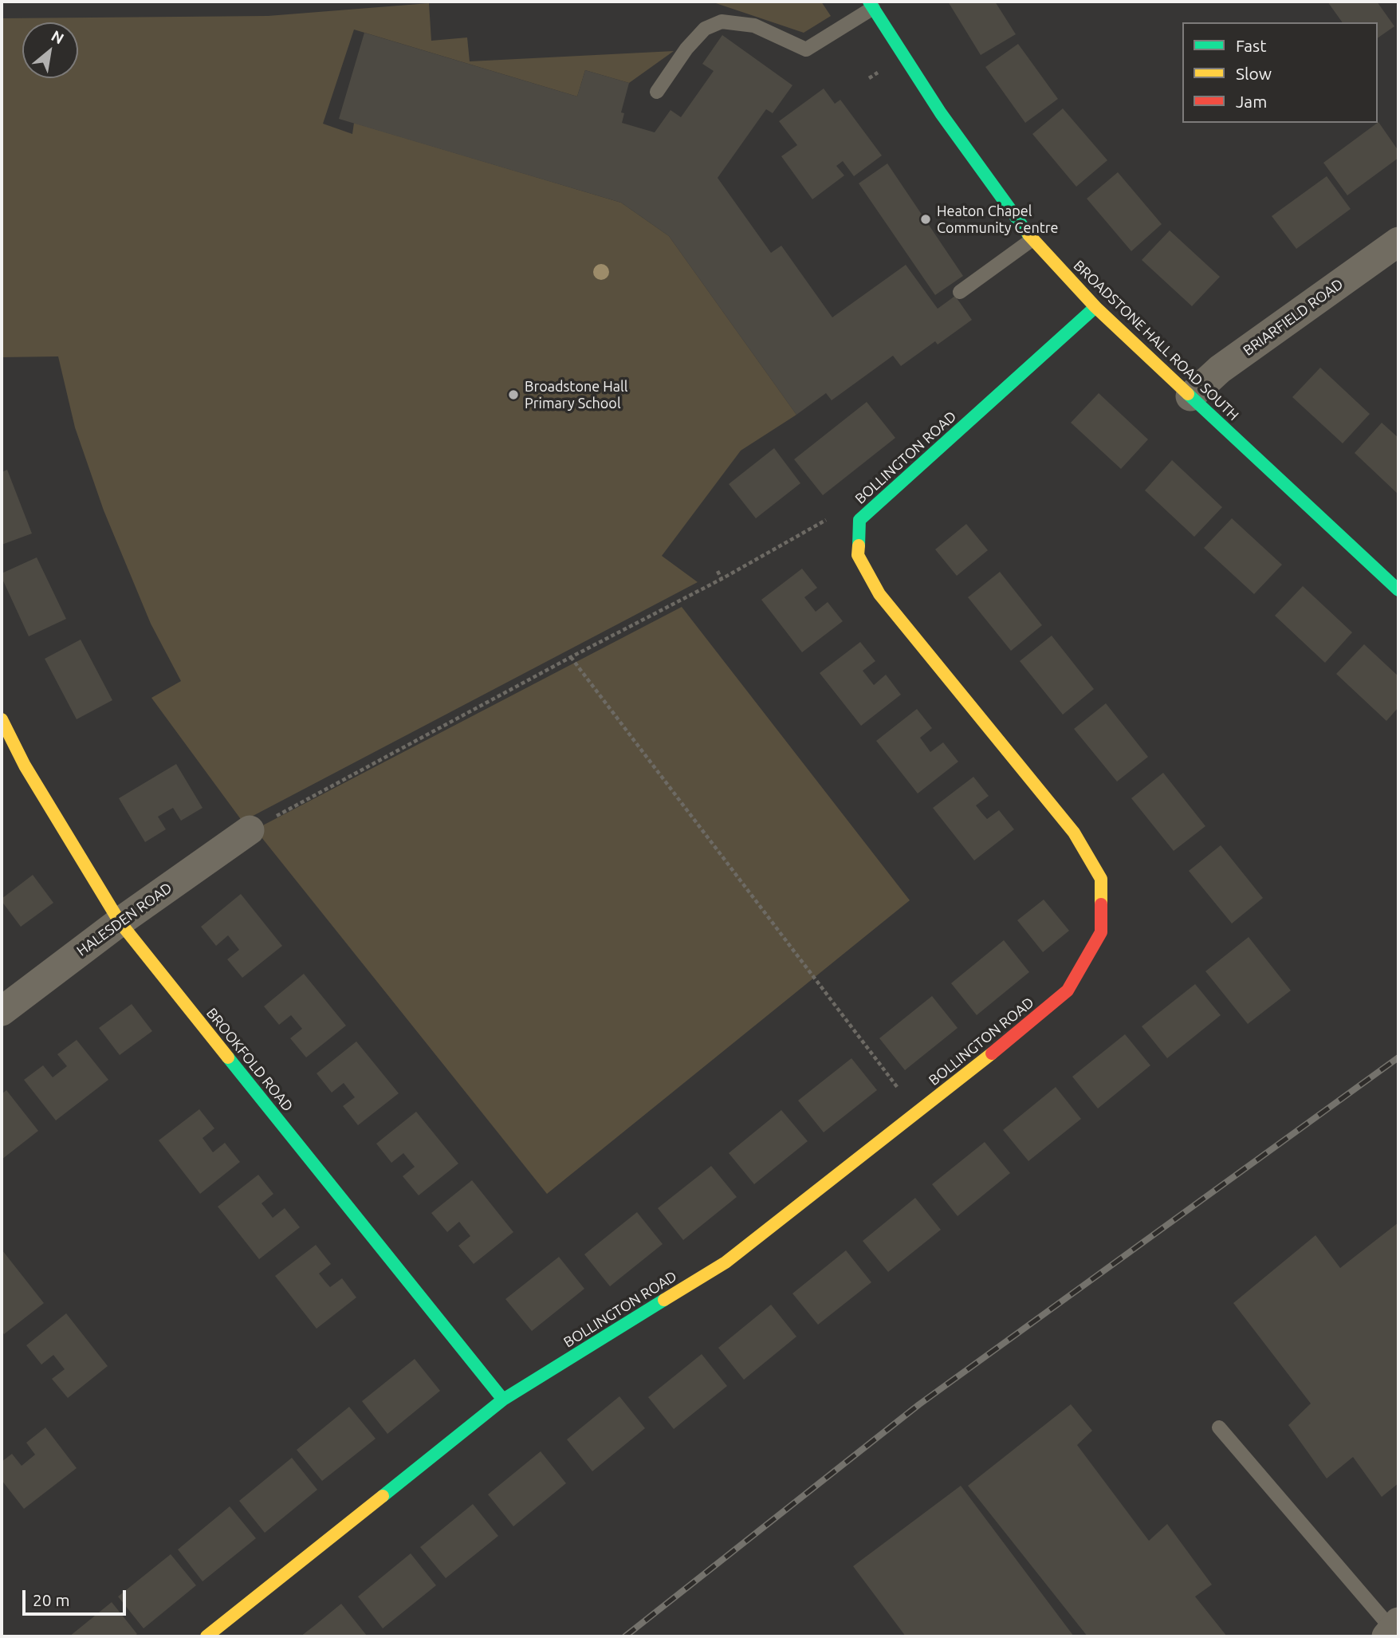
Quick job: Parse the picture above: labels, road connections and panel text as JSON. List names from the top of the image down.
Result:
{
  "streets": {
    "street": [
      "BRIARFIELD ROAD",
      "BROADSTONE HALL ROAD SOUTH",
      "BOLLINGTON ROAD",
      "HALESDEN ROAD",
      "BROOKFOLD ROAD"
    ]
  },
  "crossings": [
    ["BRIARFIELD ROAD", "BROADSTONE HALL ROAD SOUTH"],
    ["BROADSTONE HALL ROAD SOUTH", "BOLLINGTON ROAD"],
    ["BOLLINGTON ROAD", "BROOKFOLD ROAD"],
    ["HALESDEN ROAD", "BROOKFOLD ROAD"]
  ],
  "places": ["Heaton Chapel Community Centre", "Broadstone Hall Primary School"],
  "legend": ["Fast", "Slow", "Jam"],
  "scale_bar": "20 m",
  "north": "top right"
}
